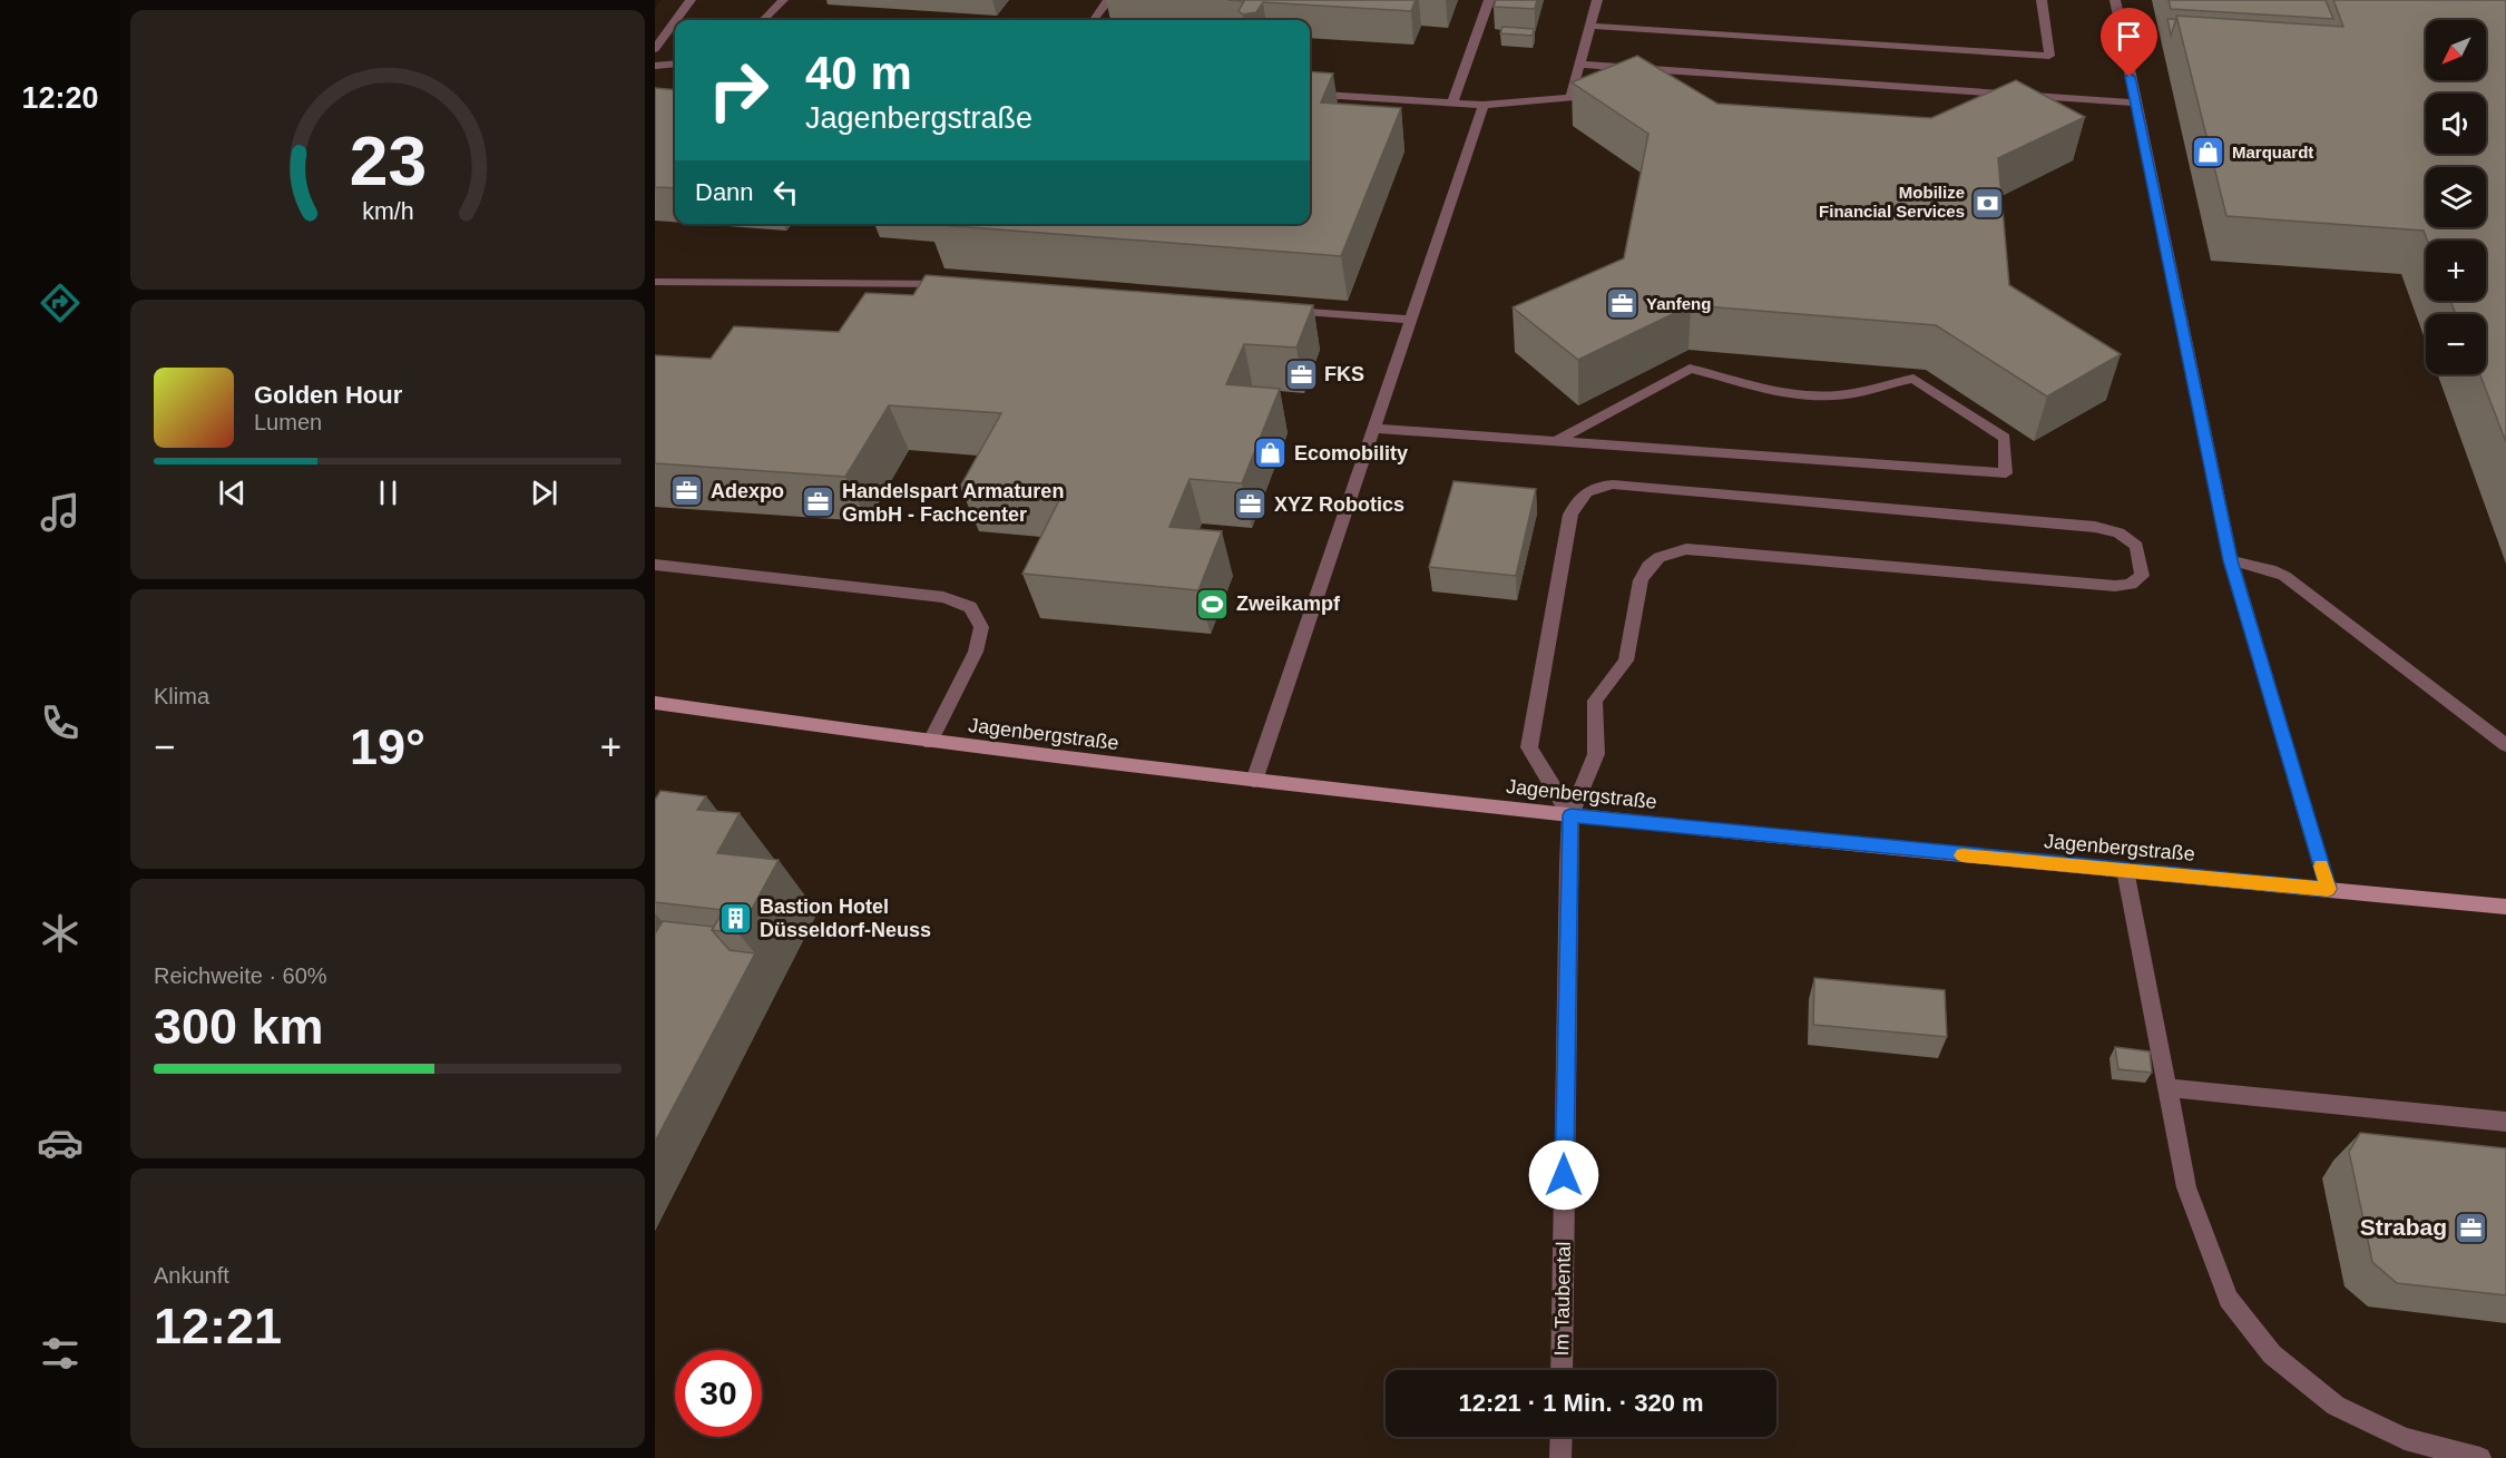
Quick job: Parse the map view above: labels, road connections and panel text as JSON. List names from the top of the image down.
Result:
{
  "streets": {
    "street": ["Jagenbergstraße", "Im Taubental"]
  },
  "crossings": [
    ["Jagenbergstraße", "Im Taubental"]
  ],
  "places": {
    "shop": ["Marquardt", "Ecomobility"],
    "bank": ["Mobilize Financial Services"],
    "office": [
      "Yanfeng",
      "FKS",
      "Adexpo",
      "Handelspart Armaturen GmbH - Fachcenter",
      "XYZ Robotics",
      "Strabag"
    ],
    "sports": ["Zweikampf"],
    "building": ["Bastion Hotel Düsseldorf-Neuss"]
  },
  "north": "bottom left",
  "page": {
    "tabs": "12:20",
    "map_buttons": ["+", "−"],
    "turn": ["40 m", "Jagenbergstraße"],
    "then": "Dann",
    "song": ["Golden Hour", "Lumen"],
    "tile": [
      "Klima",
      ["Reichweite · 60%", "300 km"],
      ["Ankunft", "12:21"]
    ],
    "heat": ["−", "19°", "+"],
    "limit": "30",
    "trip": "12:21 · 1 Min. · 320 m",
    "gauge": ["23", "km/h"]
  }
}
